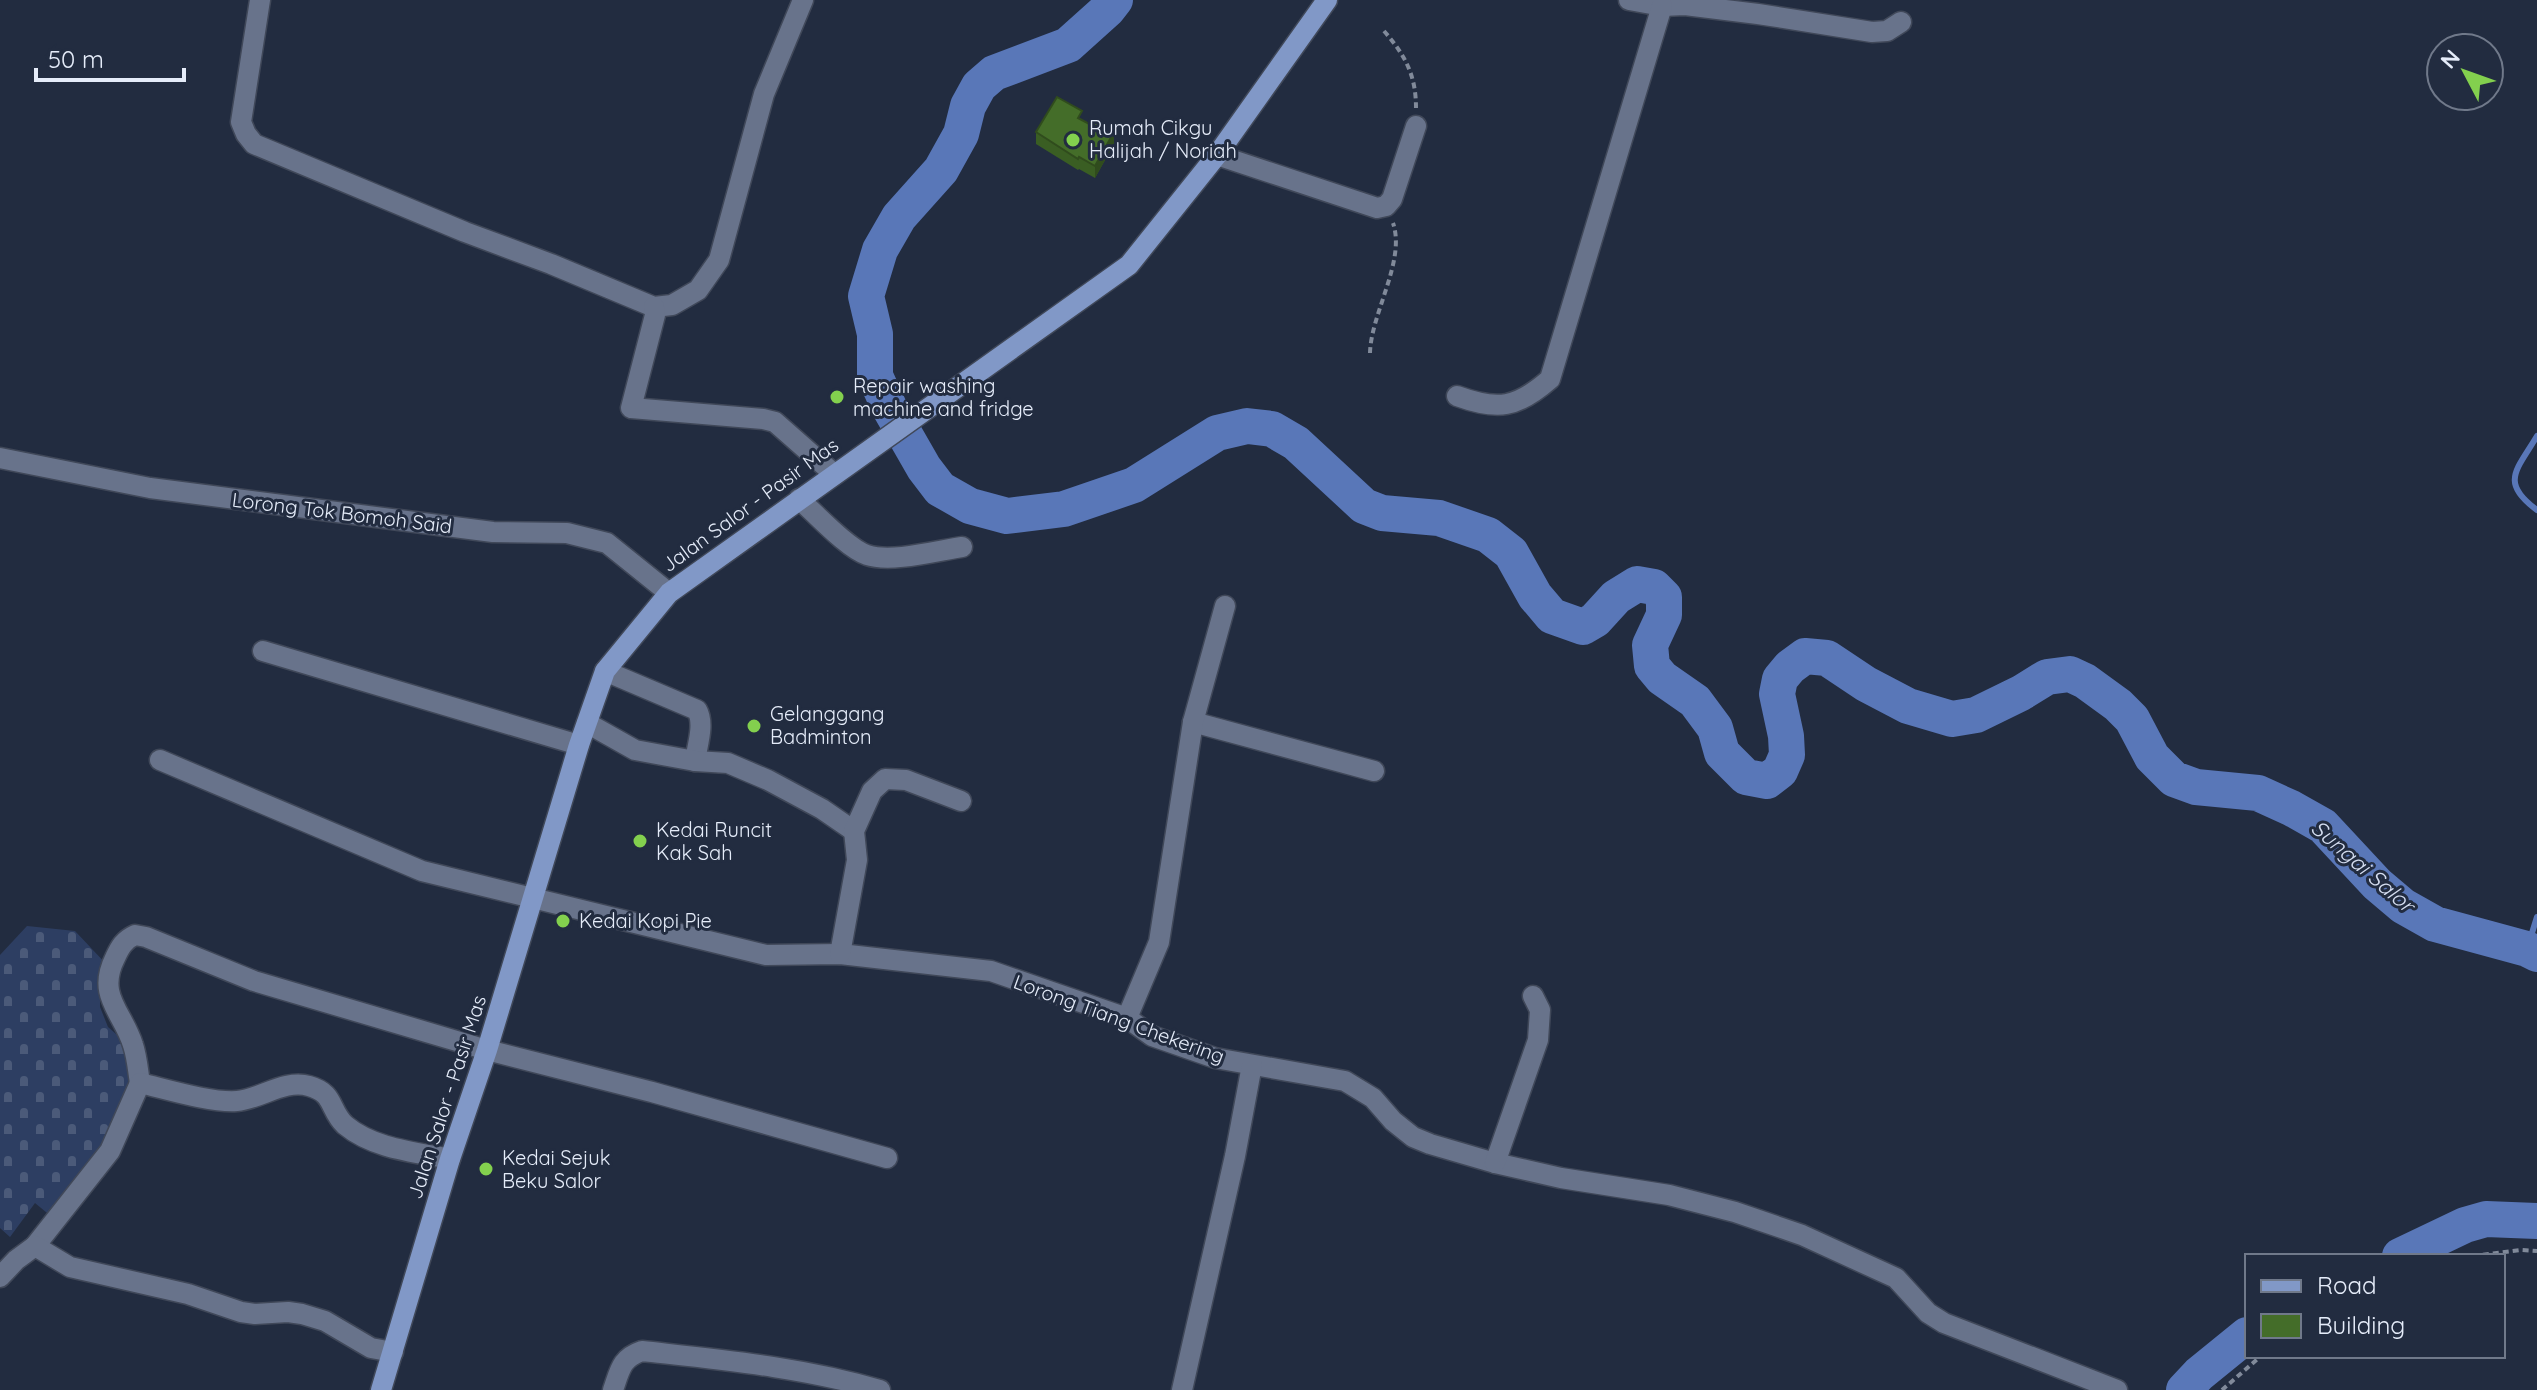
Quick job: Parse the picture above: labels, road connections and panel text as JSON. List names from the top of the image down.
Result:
{
  "streets": {
    "main road": ["Jalan Salor - Pasir Mas"],
    "street": ["Lorong Tok Bomoh Said", "Lorong Tiang Chekering"]
  },
  "crossings": [
    ["Jalan Salor - Pasir Mas", "Lorong Tok Bomoh Said"],
    ["Jalan Salor - Pasir Mas", "Lorong Tiang Chekering"]
  ],
  "water": ["Sungai Salor"],
  "places": [
    "Rumah Cikgu Halijah / Noriah",
    "Repair washing machine and fridge",
    "Gelanggang Badminton",
    "Kedai Runcit Kak Sah",
    "Kedai Kopi Pie",
    "Kedai Sejuk Beku Salor"
  ],
  "legend": ["Road", "Building"],
  "scale_bar": "50 m",
  "north": "top left"
}
